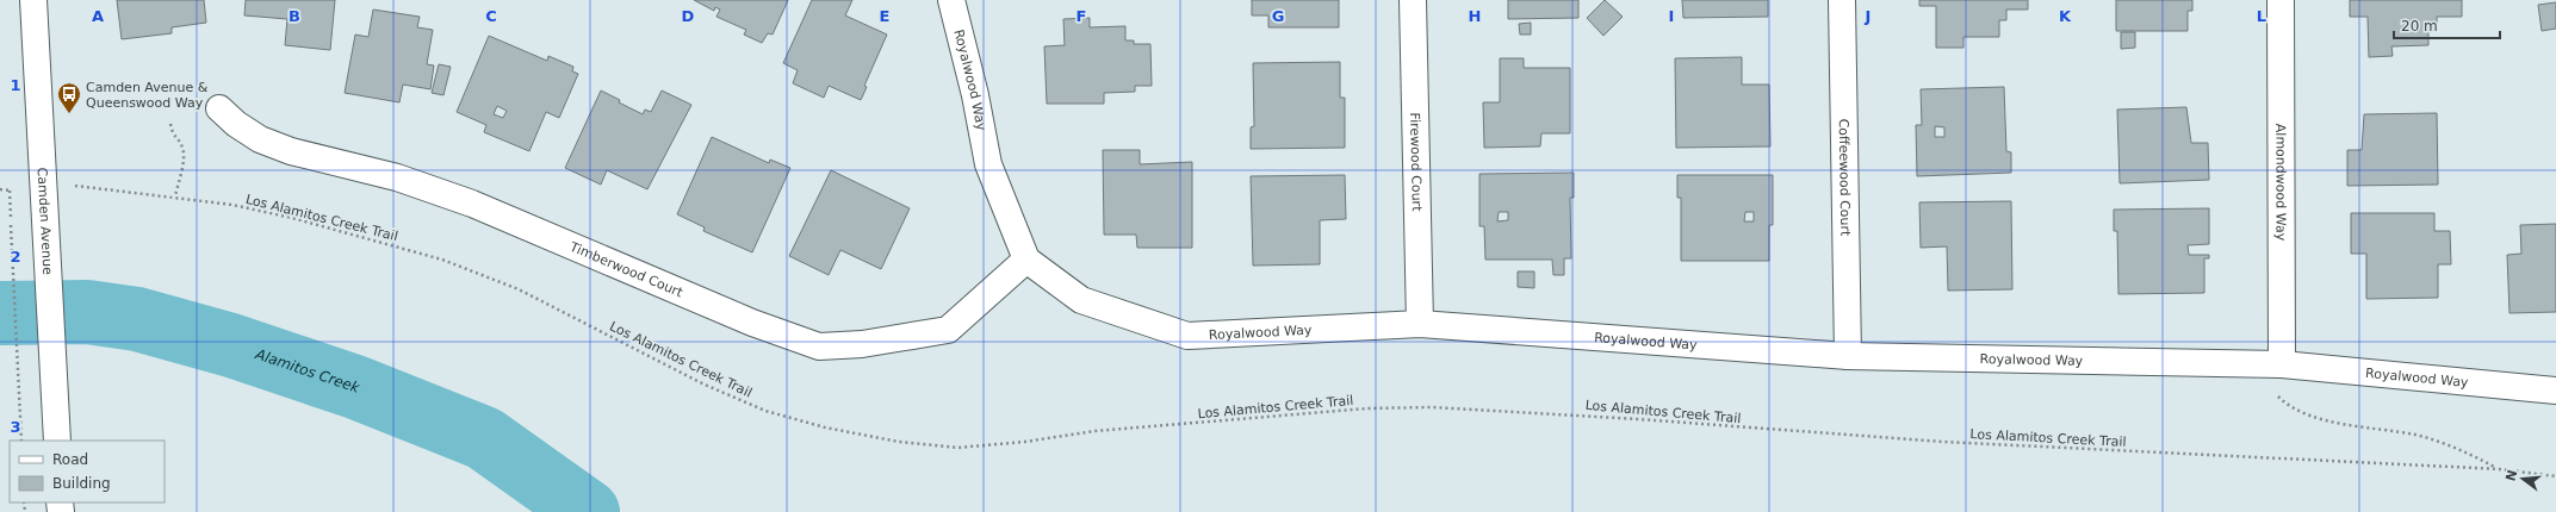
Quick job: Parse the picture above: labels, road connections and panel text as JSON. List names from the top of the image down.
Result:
{
  "streets": {
    "street": [
      "Royalwood Way",
      "Firewood Court",
      "Coffeewood Court",
      "Almondwood Way",
      "Camden Avenue",
      "Timberwood Court"
    ],
    "path": ["Los Alamitos Creek Trail"]
  },
  "crossings": [
    ["Royalwood Way", "Firewood Court"],
    ["Royalwood Way", "Coffeewood Court"],
    ["Royalwood Way", "Almondwood Way"],
    ["Royalwood Way", "Timberwood Court"],
    ["Los Alamitos Creek Trail", "Camden Avenue"]
  ],
  "water": ["Alamitos Creek"],
  "places": {
    "bus stop": ["Camden Avenue & Queenswood Way"]
  },
  "legend": ["Road", "Building"],
  "scale_bar": "20 m",
  "north": "left",
  "grid": {
    "columns": [
      "A",
      "B",
      "C",
      "D",
      "E",
      "F",
      "G",
      "H",
      "I",
      "J",
      "K",
      "L"
    ],
    "rows": ["1", "2", "3"]
  }
}
